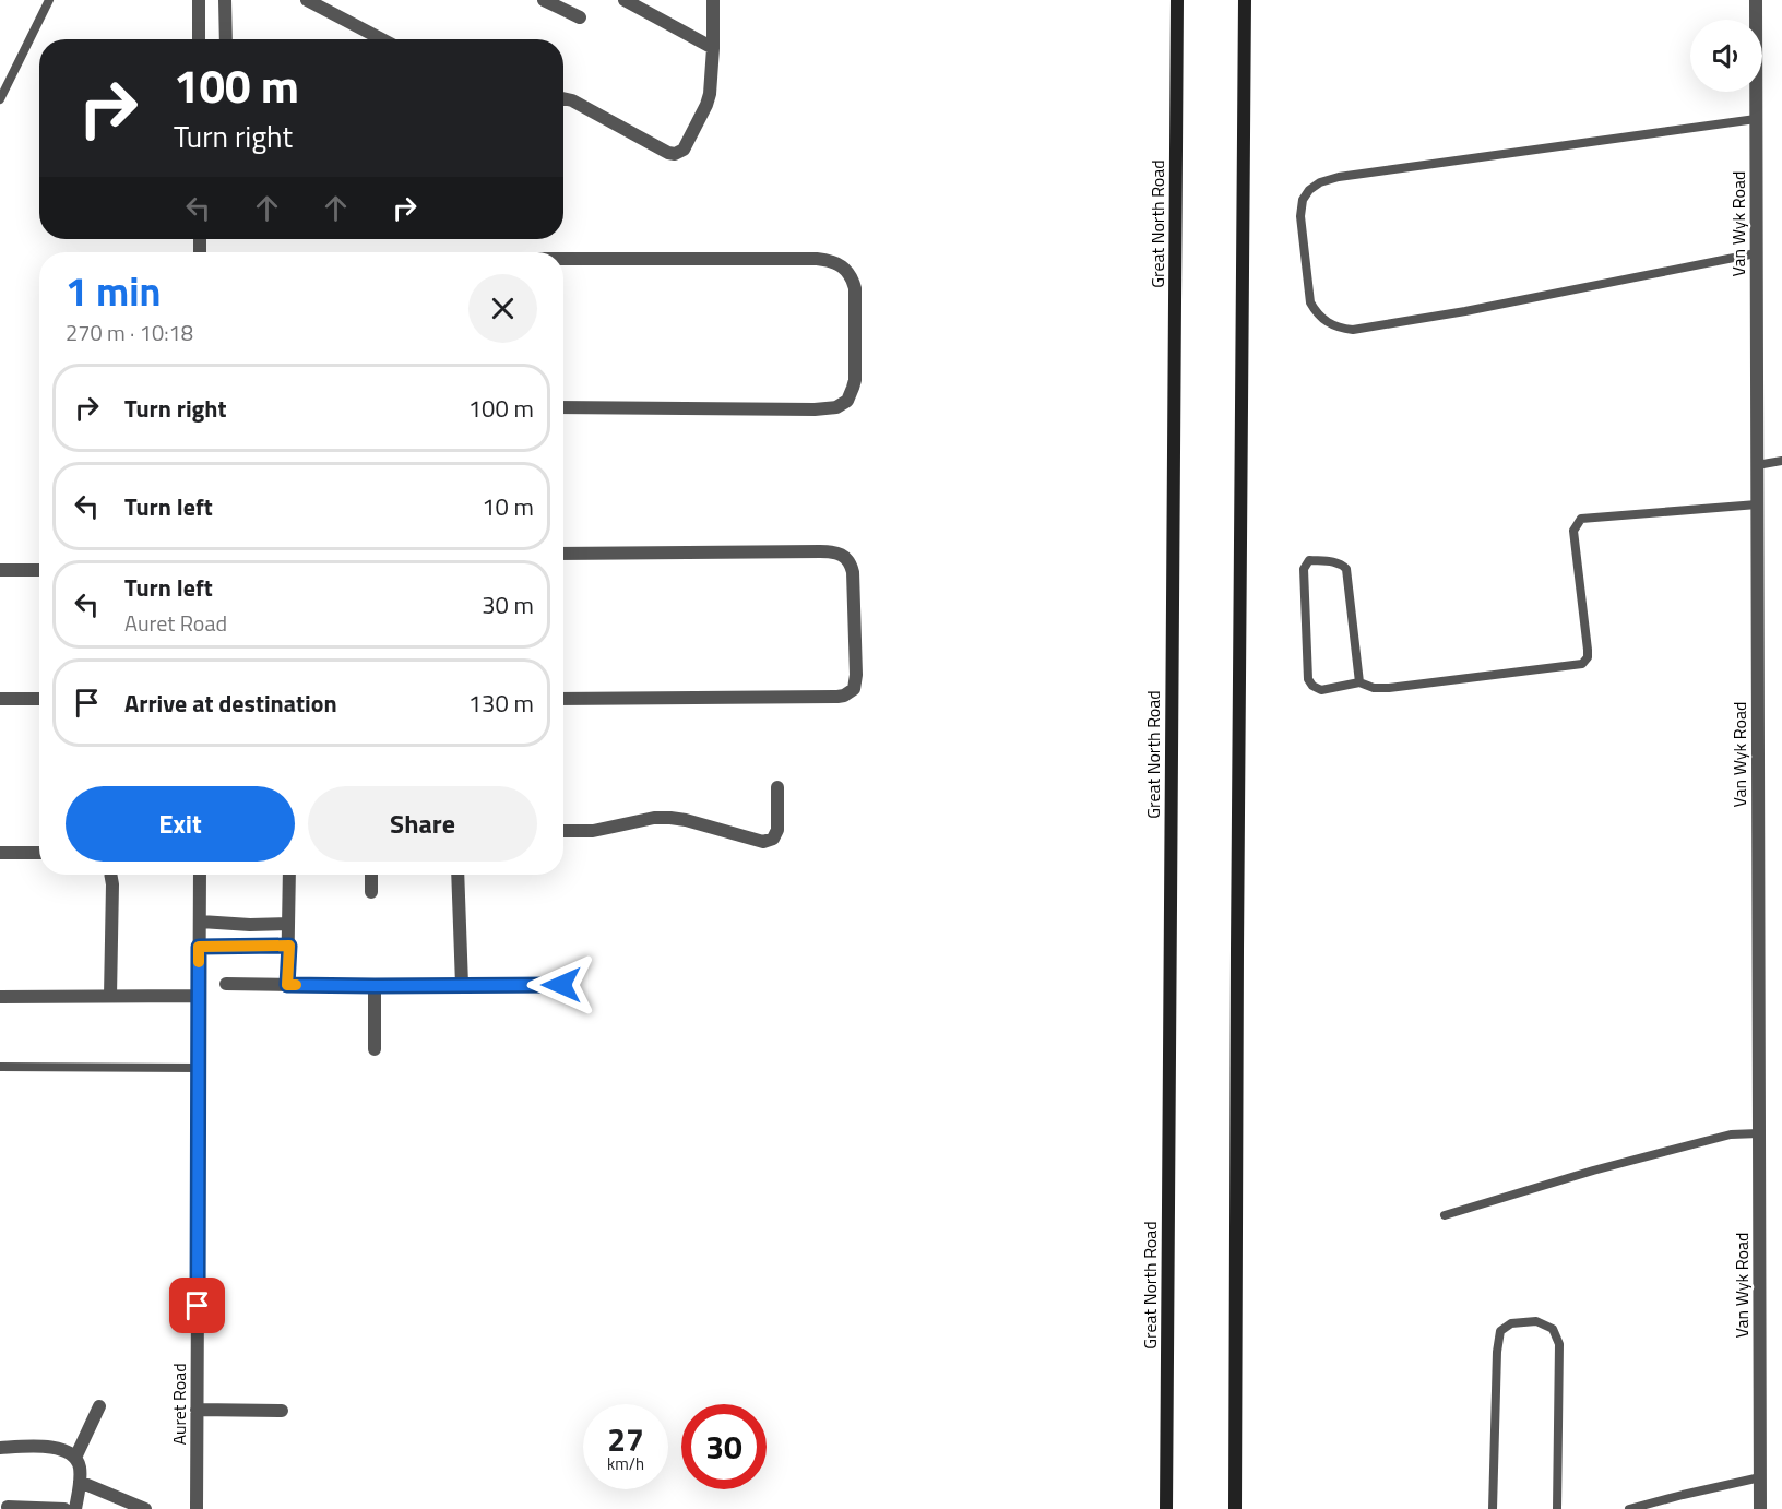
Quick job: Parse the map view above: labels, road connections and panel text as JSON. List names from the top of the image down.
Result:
{
  "streets": {
    "main road": ["Great North Road"],
    "street": ["Van Wyk Road", "Auret Road"]
  },
  "page": {
    "turn": ["100 m", "Turn right"],
    "heading": ["1 min", "270 m · 10:18"],
    "list": [
      {
        "name": "Turn right",
        "value": "100 m"
      },
      {
        "name": "Turn left",
        "value": "10 m"
      },
      {
        "name": "Turn left",
        "note": "Auret Road",
        "value": "30 m"
      },
      {
        "name": "Arrive at destination",
        "value": "130 m"
      }
    ],
    "buttons": ["Exit", "Share"],
    "speed": "27 km/h",
    "limit": "30"
  }
}
